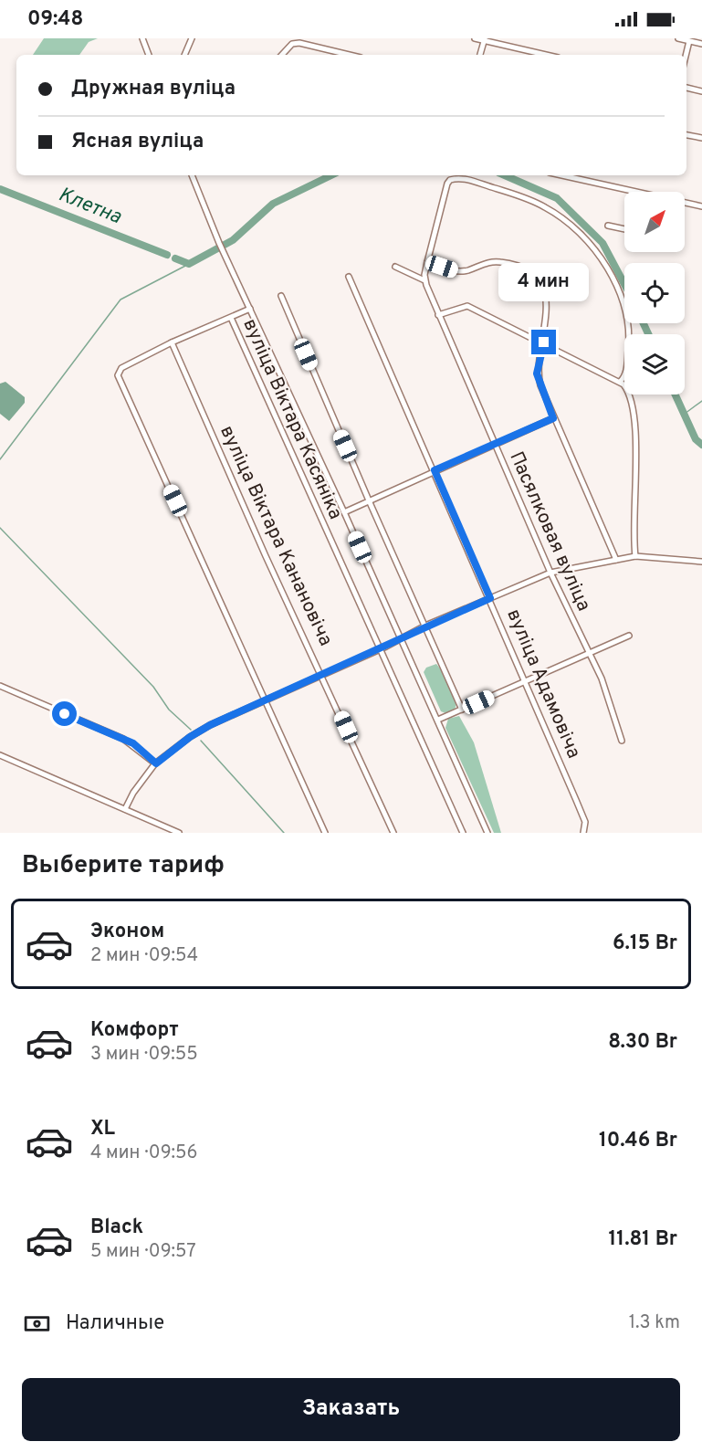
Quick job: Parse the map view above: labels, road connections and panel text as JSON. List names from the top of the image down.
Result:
{
  "streets": {
    "street": [
      "вуліца Віктара Касяніка",
      "Пасялковая вуліца",
      "вуліца Віктара Канановіча",
      "вуліца Адамовіча"
    ]
  },
  "water": ["Клетна"],
  "north": "top right",
  "page": {
    "status": "09:48",
    "banner": ["Дружная вуліца", "Ясная вуліца"],
    "bubble": "4 мин",
    "heading": "Выберите тариф",
    "list": [
      {
        "name": "Эконом",
        "note": "2 мин · 09:54",
        "value": "6.15 Br"
      },
      {
        "name": "Комфорт",
        "note": "3 мин · 09:55",
        "value": "8.30 Br"
      },
      {
        "name": "XL",
        "note": "4 мин · 09:56",
        "value": "10.46 Br"
      },
      {
        "name": "Black",
        "note": "5 мин · 09:57",
        "value": "11.81 Br"
      }
    ],
    "pay": ["Наличные", "1.3 km"],
    "buttons": "Заказать"
  }
}
